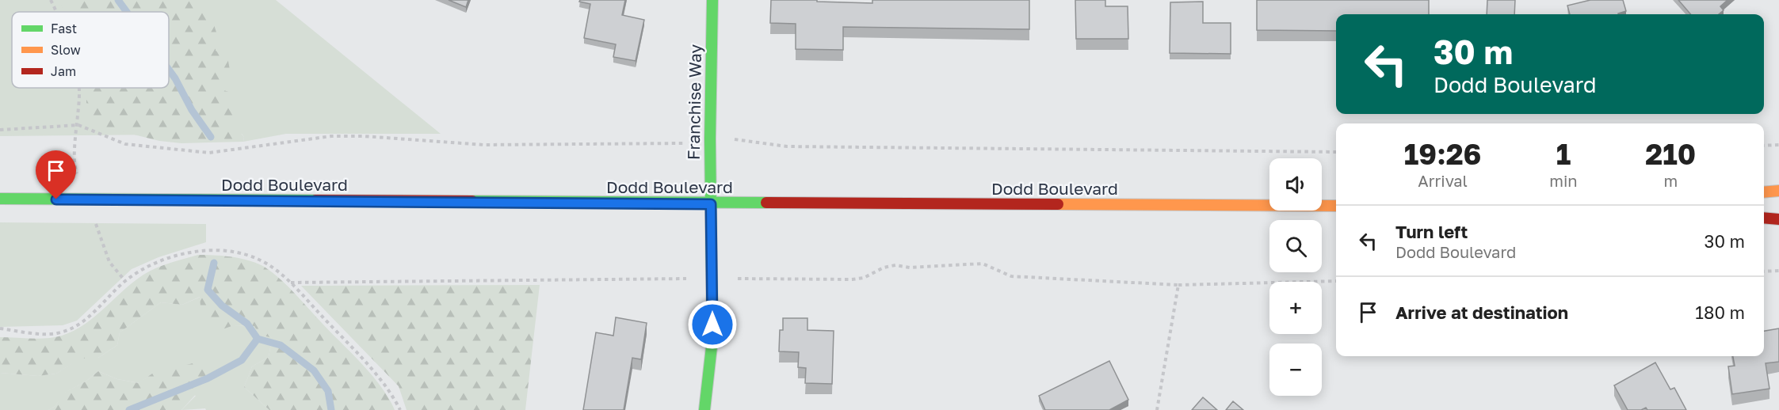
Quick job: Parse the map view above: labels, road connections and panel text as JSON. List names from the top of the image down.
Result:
{
  "streets": {
    "street": ["Franchise Way", "Dodd Boulevard"]
  },
  "crossings": [
    ["Franchise Way", "Dodd Boulevard"]
  ],
  "legend": ["Fast", "Slow", "Jam"],
  "page": {
    "turn": ["30 m", "Dodd Boulevard"],
    "eta": [
      "19:26",
      "Arrival",
      "1",
      "min",
      "210",
      "m"
    ],
    "map_buttons": ["+", "−"],
    "list": [
      {
        "name": "Turn left",
        "note": "Dodd Boulevard",
        "value": "30 m"
      },
      {
        "name": "Arrive at destination",
        "value": "180 m"
      }
    ]
  }
}
